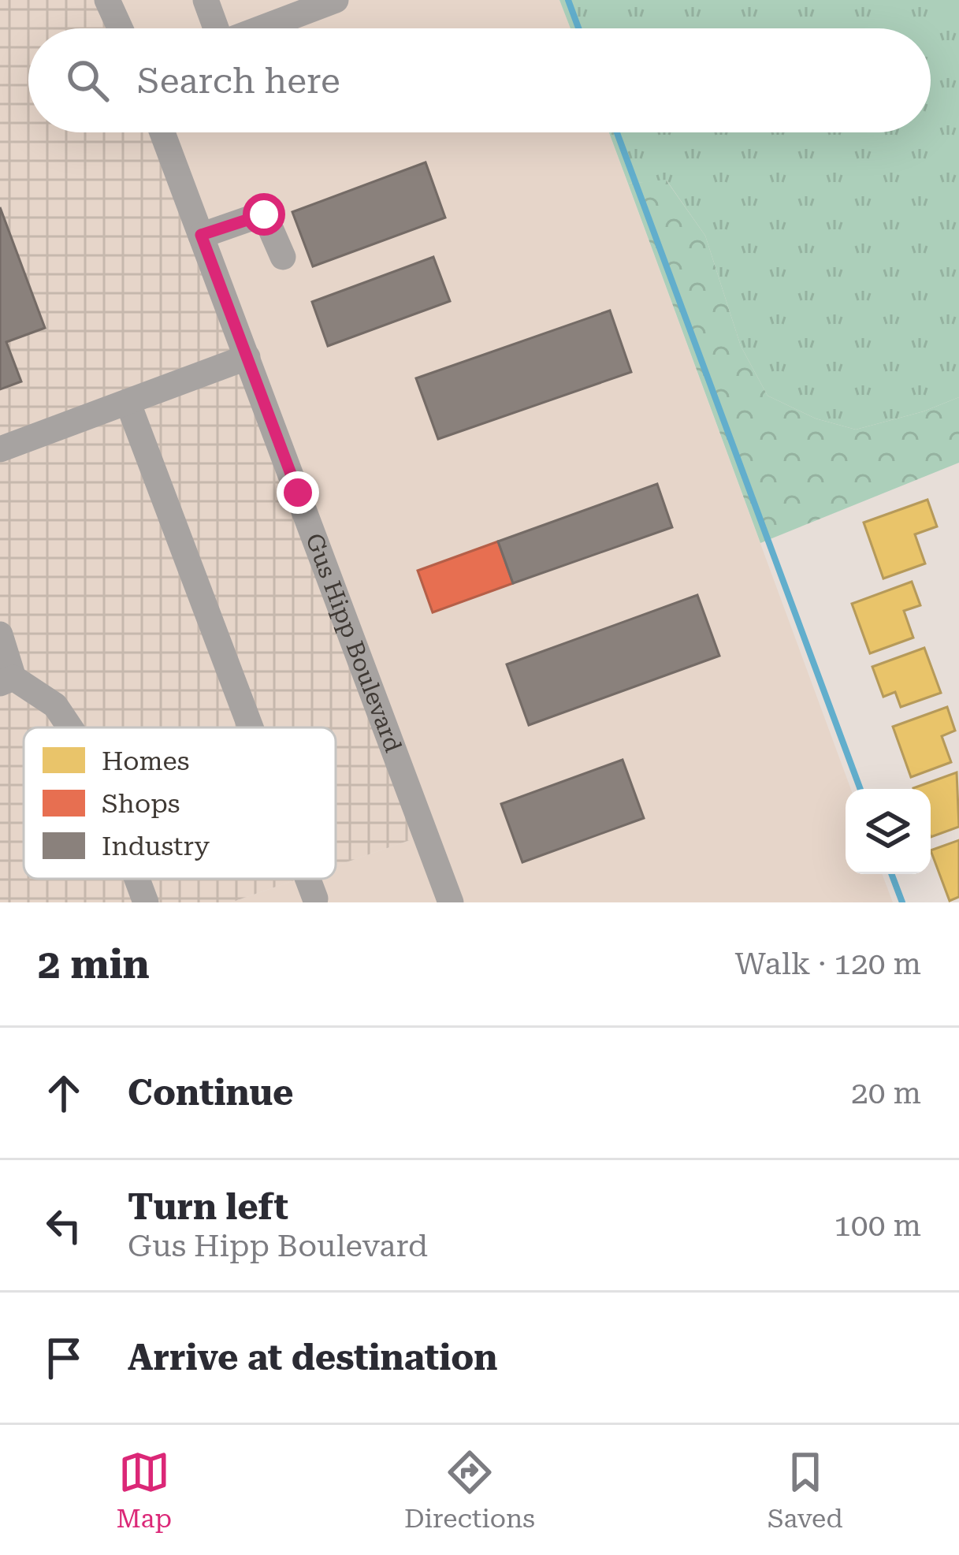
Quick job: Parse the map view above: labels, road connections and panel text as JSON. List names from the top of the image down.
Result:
{
  "streets": {
    "street": ["Gus Hipp Boulevard"]
  },
  "legend": ["Homes", "Shops", "Industry"],
  "page": {
    "search": "Search here",
    "heading": ["2 min", "Walk · 120 m"],
    "list": [
      ["Continue", "20 m"],
      ["Turn left", "Gus Hipp Boulevard", "100 m"],
      "Arrive at destination"
    ],
    "nav": ["Map", "Directions", "Saved"]
  }
}
